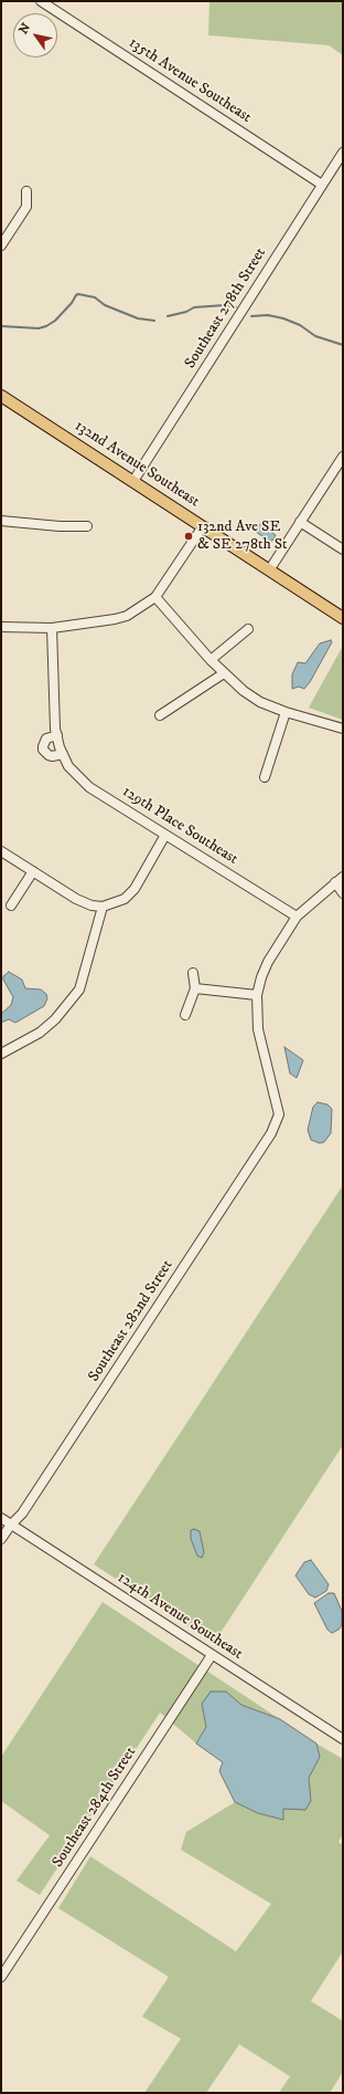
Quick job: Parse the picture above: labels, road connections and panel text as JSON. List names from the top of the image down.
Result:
{
  "streets": {
    "main road": ["132nd Avenue Southeast"],
    "street": [
      "135th Avenue Southeast",
      "Southeast 278th Street",
      "129th Place Southeast",
      "Southeast 282nd Street",
      "124th Avenue Southeast",
      "Southeast 284th Street"
    ]
  },
  "crossings": [
    ["135th Avenue Southeast", "Southeast 278th Street"],
    ["Southeast 278th Street", "132nd Avenue Southeast"],
    ["Southeast 282nd Street", "124th Avenue Southeast"],
    ["124th Avenue Southeast", "Southeast 284th Street"]
  ],
  "places": ["132nd Ave SE & SE 278th St"],
  "north": "top left"
}
